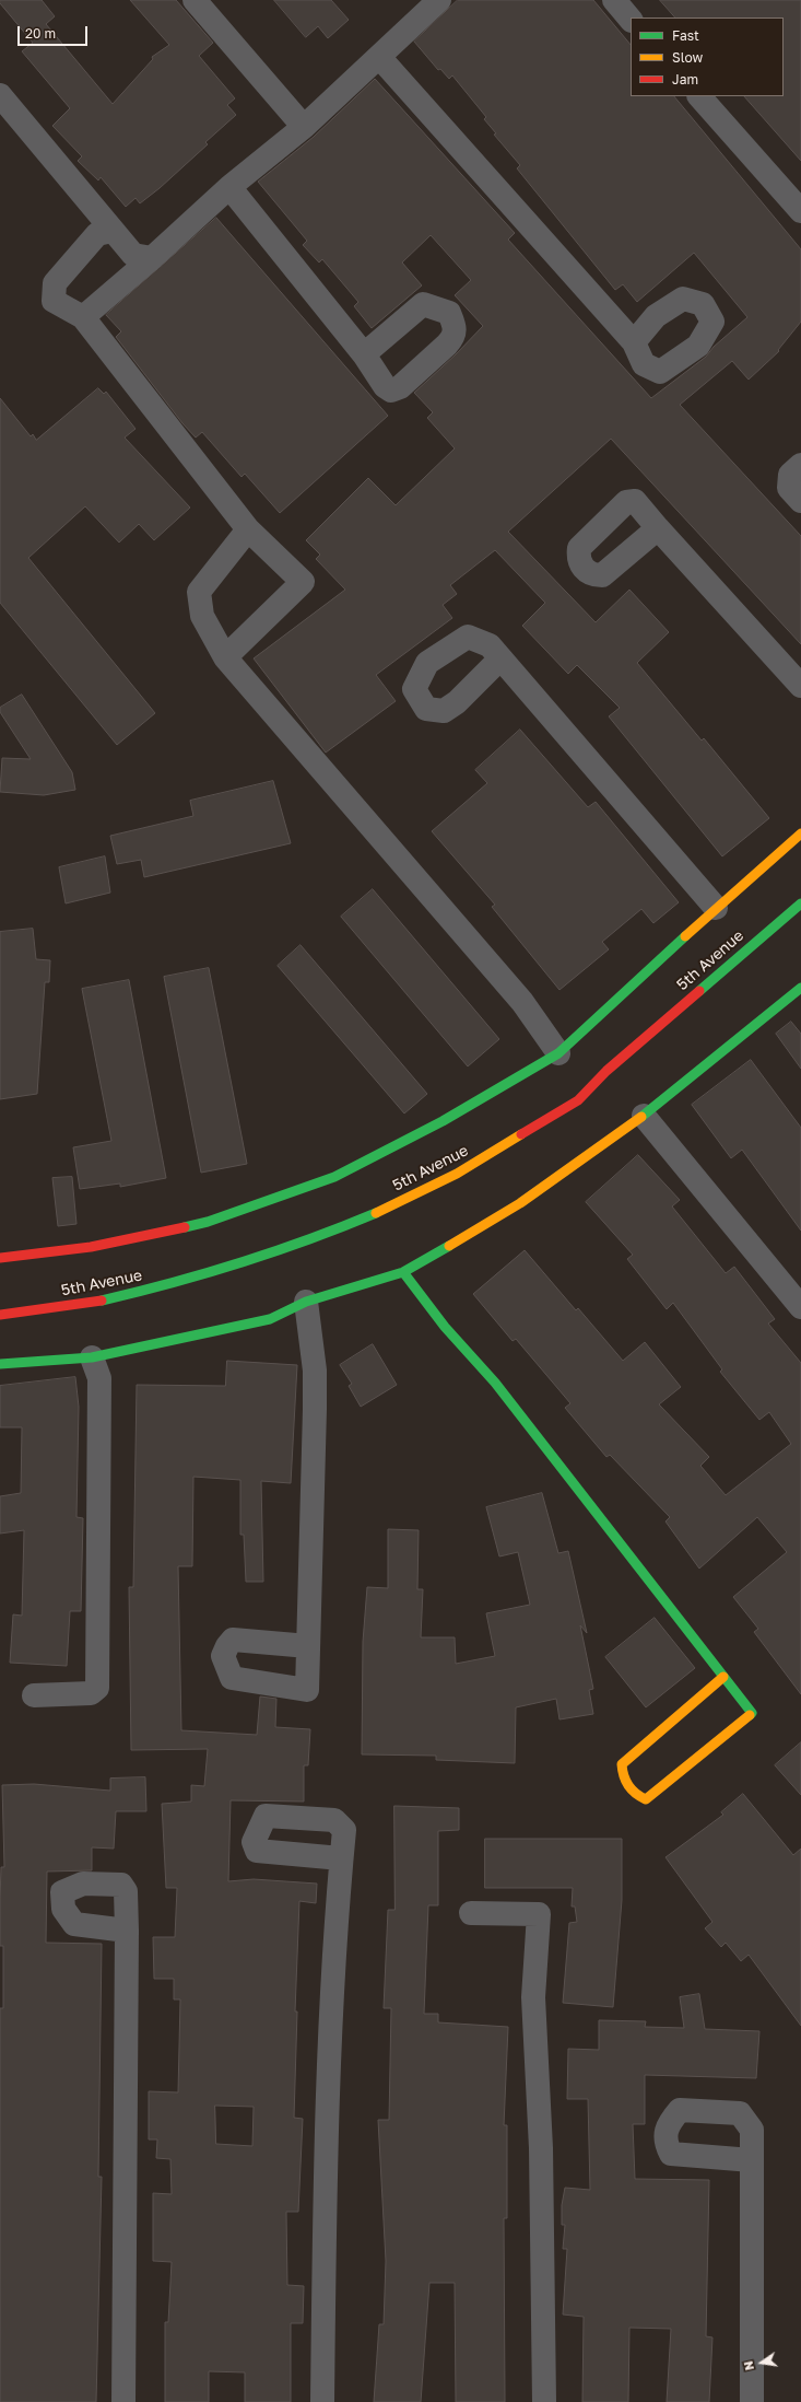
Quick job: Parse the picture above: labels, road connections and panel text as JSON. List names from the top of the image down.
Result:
{
  "streets": {
    "street": ["5th Avenue"]
  },
  "legend": ["Fast", "Slow", "Jam"],
  "scale_bar": "20 m",
  "north": "left"
}
